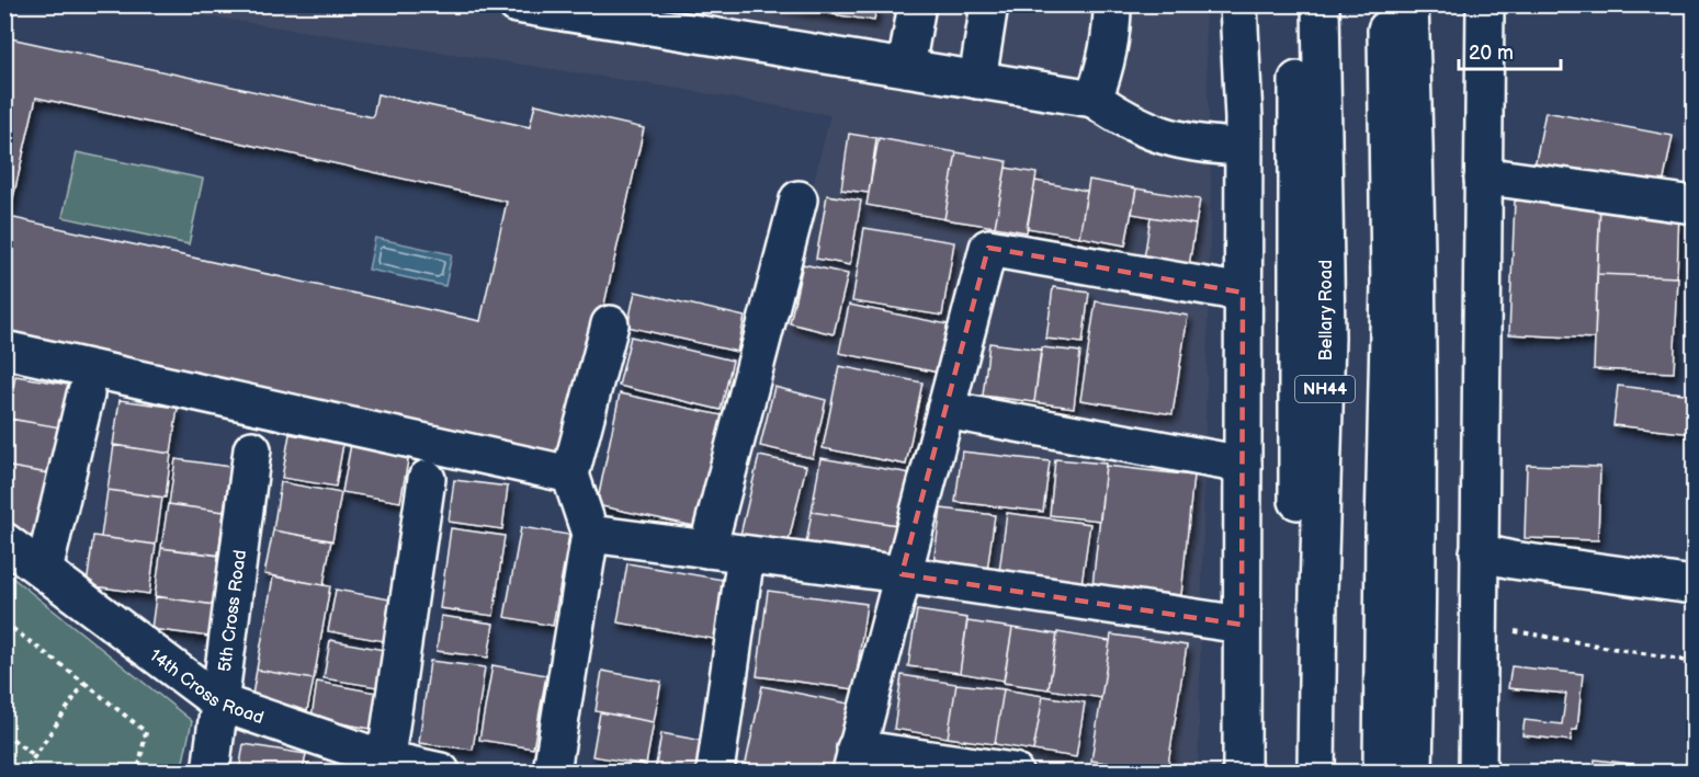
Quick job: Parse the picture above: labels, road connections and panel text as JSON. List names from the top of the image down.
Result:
{
  "streets": {
    "main road": [
      "Bellary Road",
      "NH44",
      "5th Cross Road",
      "14th Cross Road"
    ]
  },
  "crossings": [
    ["5th Cross Road", "14th Cross Road"]
  ],
  "scale_bar": "20 m"
}
